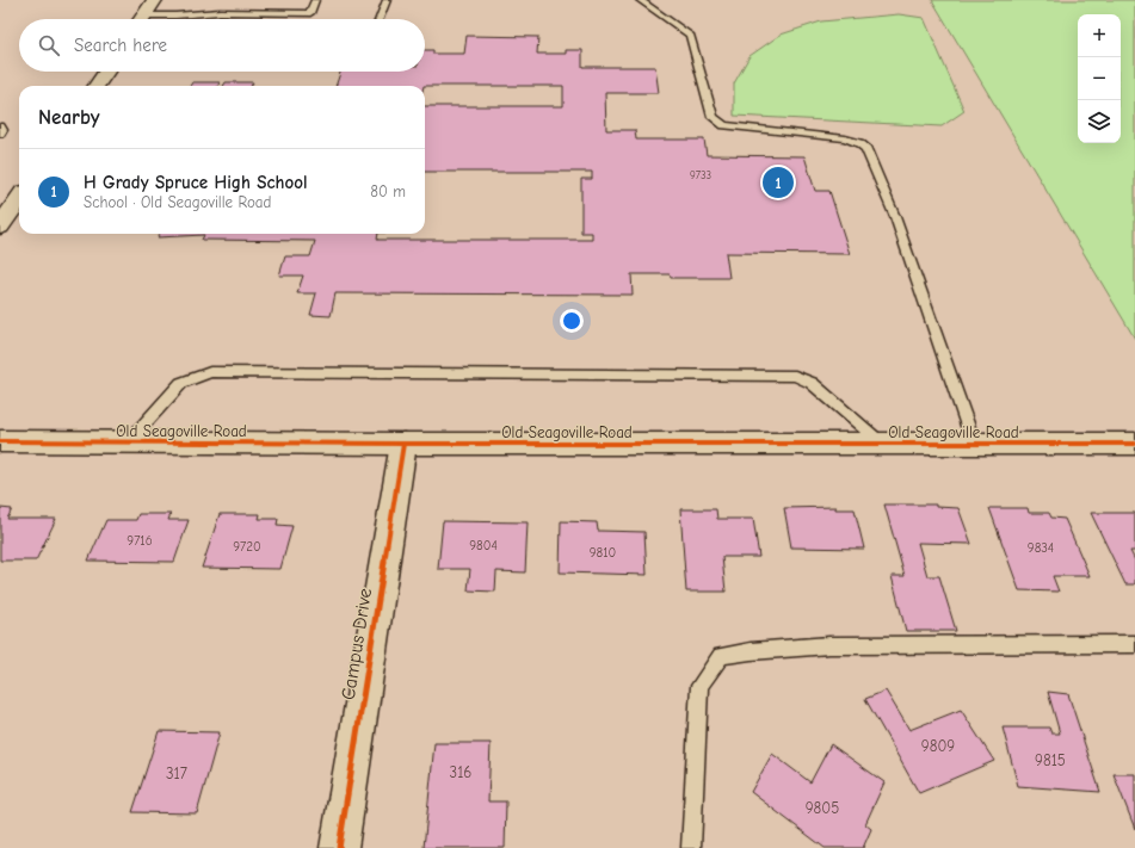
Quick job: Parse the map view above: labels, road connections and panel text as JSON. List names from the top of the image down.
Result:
{
  "streets": {
    "street": ["Old Seagoville Road", "Campus Drive"]
  },
  "crossings": [
    ["Old Seagoville Road", "Campus Drive"]
  ],
  "house_numbers": [
    "9733",
    "9716",
    "9804",
    "9720",
    "9834",
    "9810",
    "9809",
    "9815",
    "316",
    "317",
    "9805"
  ],
  "page": {
    "map_buttons": ["+", "−"],
    "search": "Search here",
    "heading": "Nearby",
    "list": [
      {
        "mark": "1",
        "name": "H Grady Spruce High School",
        "note": "School · Old Seagoville Road",
        "value": "80 m"
      }
    ],
    "pins": "1"
  }
}
